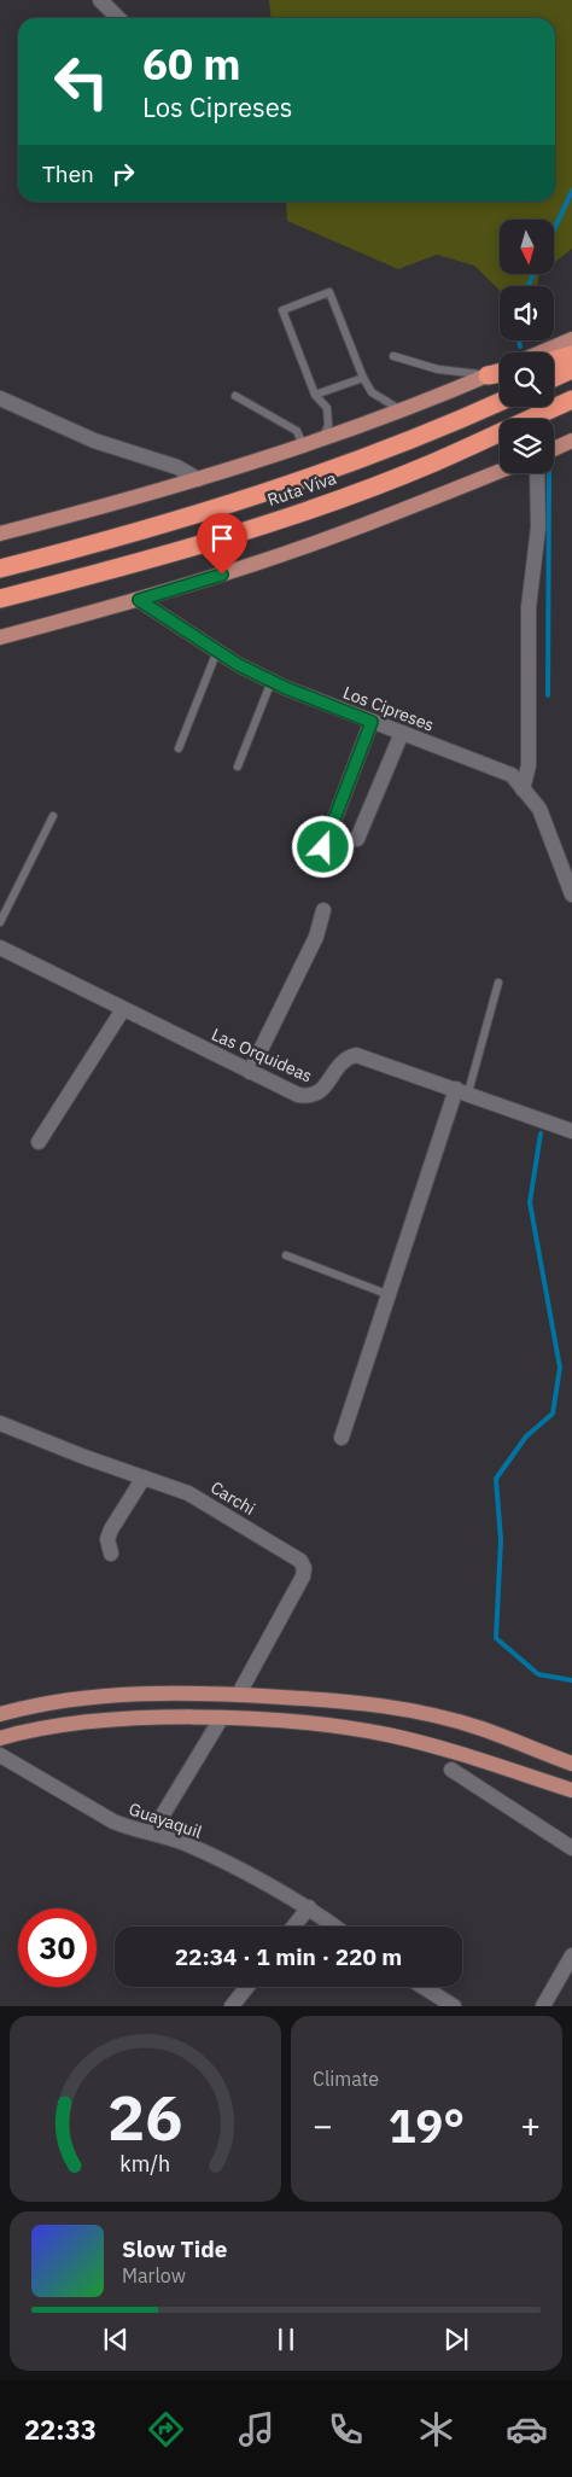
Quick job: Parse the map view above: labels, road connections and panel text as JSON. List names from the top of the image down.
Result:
{
  "streets": {
    "highway": ["Ruta Viva"],
    "street": [
      "Los Cipreses",
      "Las Orquideas",
      "Carchi",
      "Guayaquil"
    ]
  },
  "north": "bottom",
  "page": {
    "turn": ["60 m", "Los Cipreses"],
    "then": "Then",
    "limit": "30",
    "trip": "22:34 · 1 min · 220 m",
    "tile": "Climate",
    "heat": ["−", "19°", "+"],
    "song": ["Slow Tide", "Marlow"],
    "tabs": "22:33",
    "gauge": ["26", "km/h"]
  }
}
